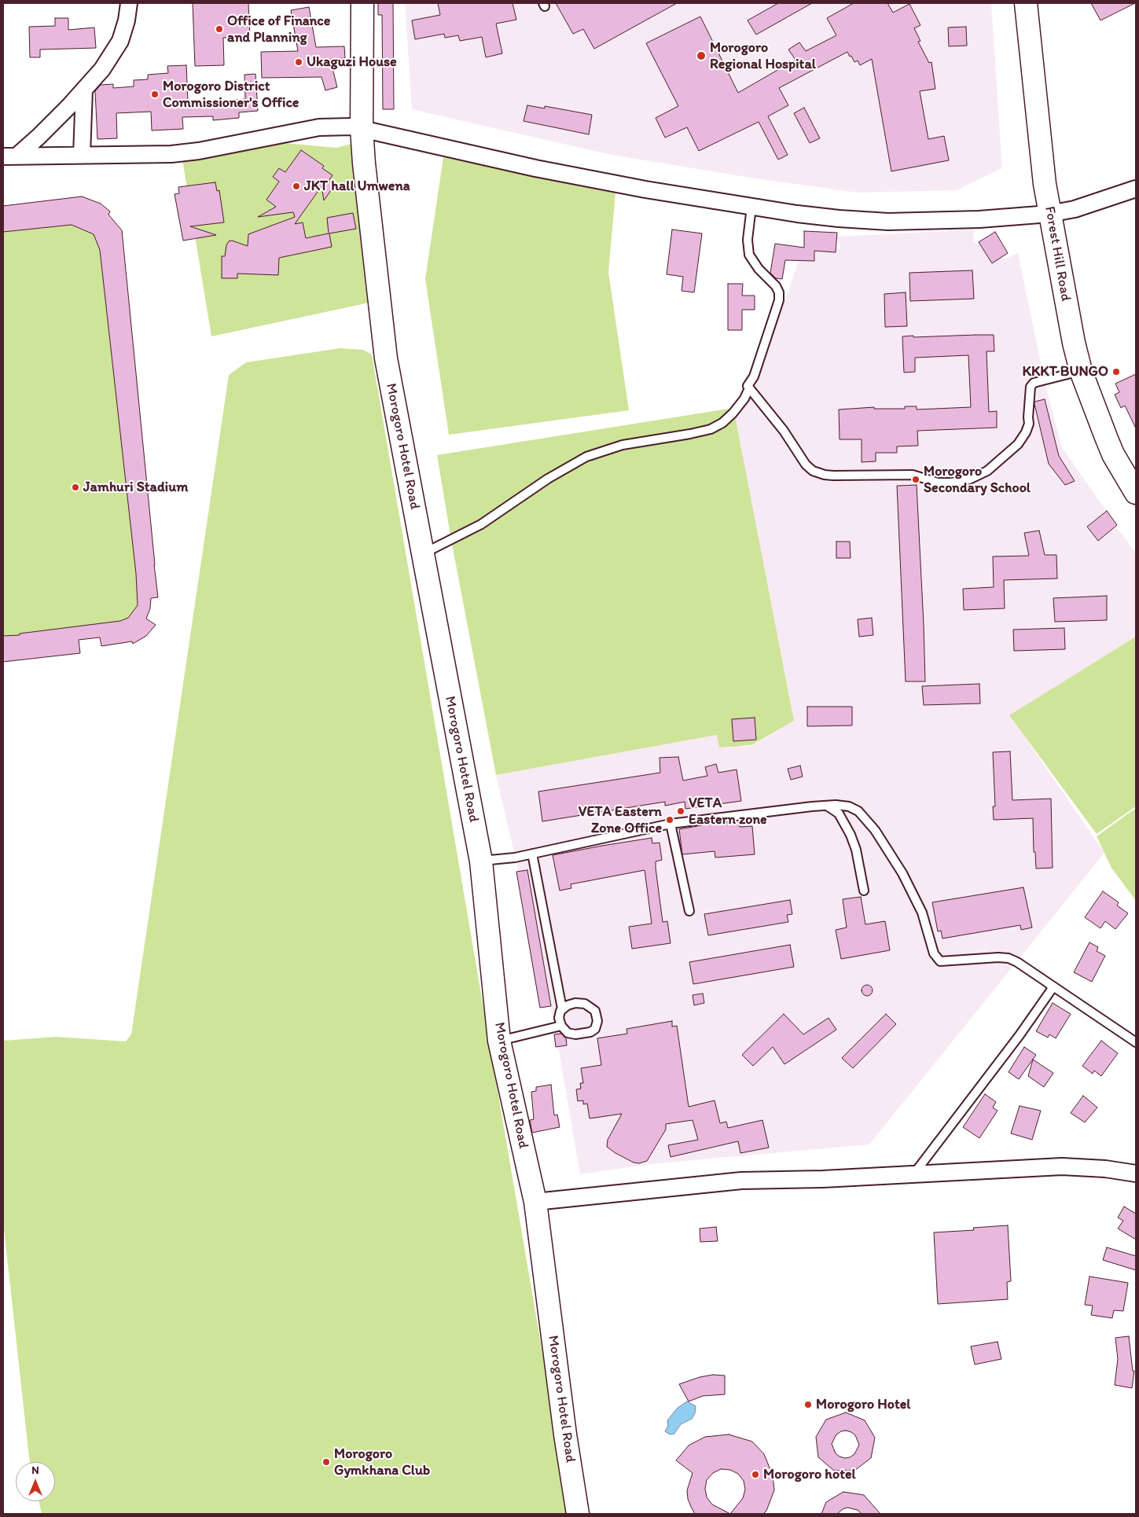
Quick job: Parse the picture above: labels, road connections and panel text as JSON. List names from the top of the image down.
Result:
{
  "streets": {
    "street": ["Forest Hill Road", "Morogoro Hotel Road"]
  },
  "places": [
    "Office of Finance and Planning",
    "Morogoro Regional Hospital",
    "Ukaguzi House",
    "Morogoro District Commissioner's Office",
    "JKT hall Umwena",
    "KKKT BUNGO",
    "Morogoro Secondary School",
    "Jamhuri Stadium",
    "VETA Eastern zone",
    "VETA Eastern Zone Office",
    "Morogoro Hotel",
    "Morogoro Gymkhana Club",
    "Morogoro hotel"
  ],
  "north": "top"
}
